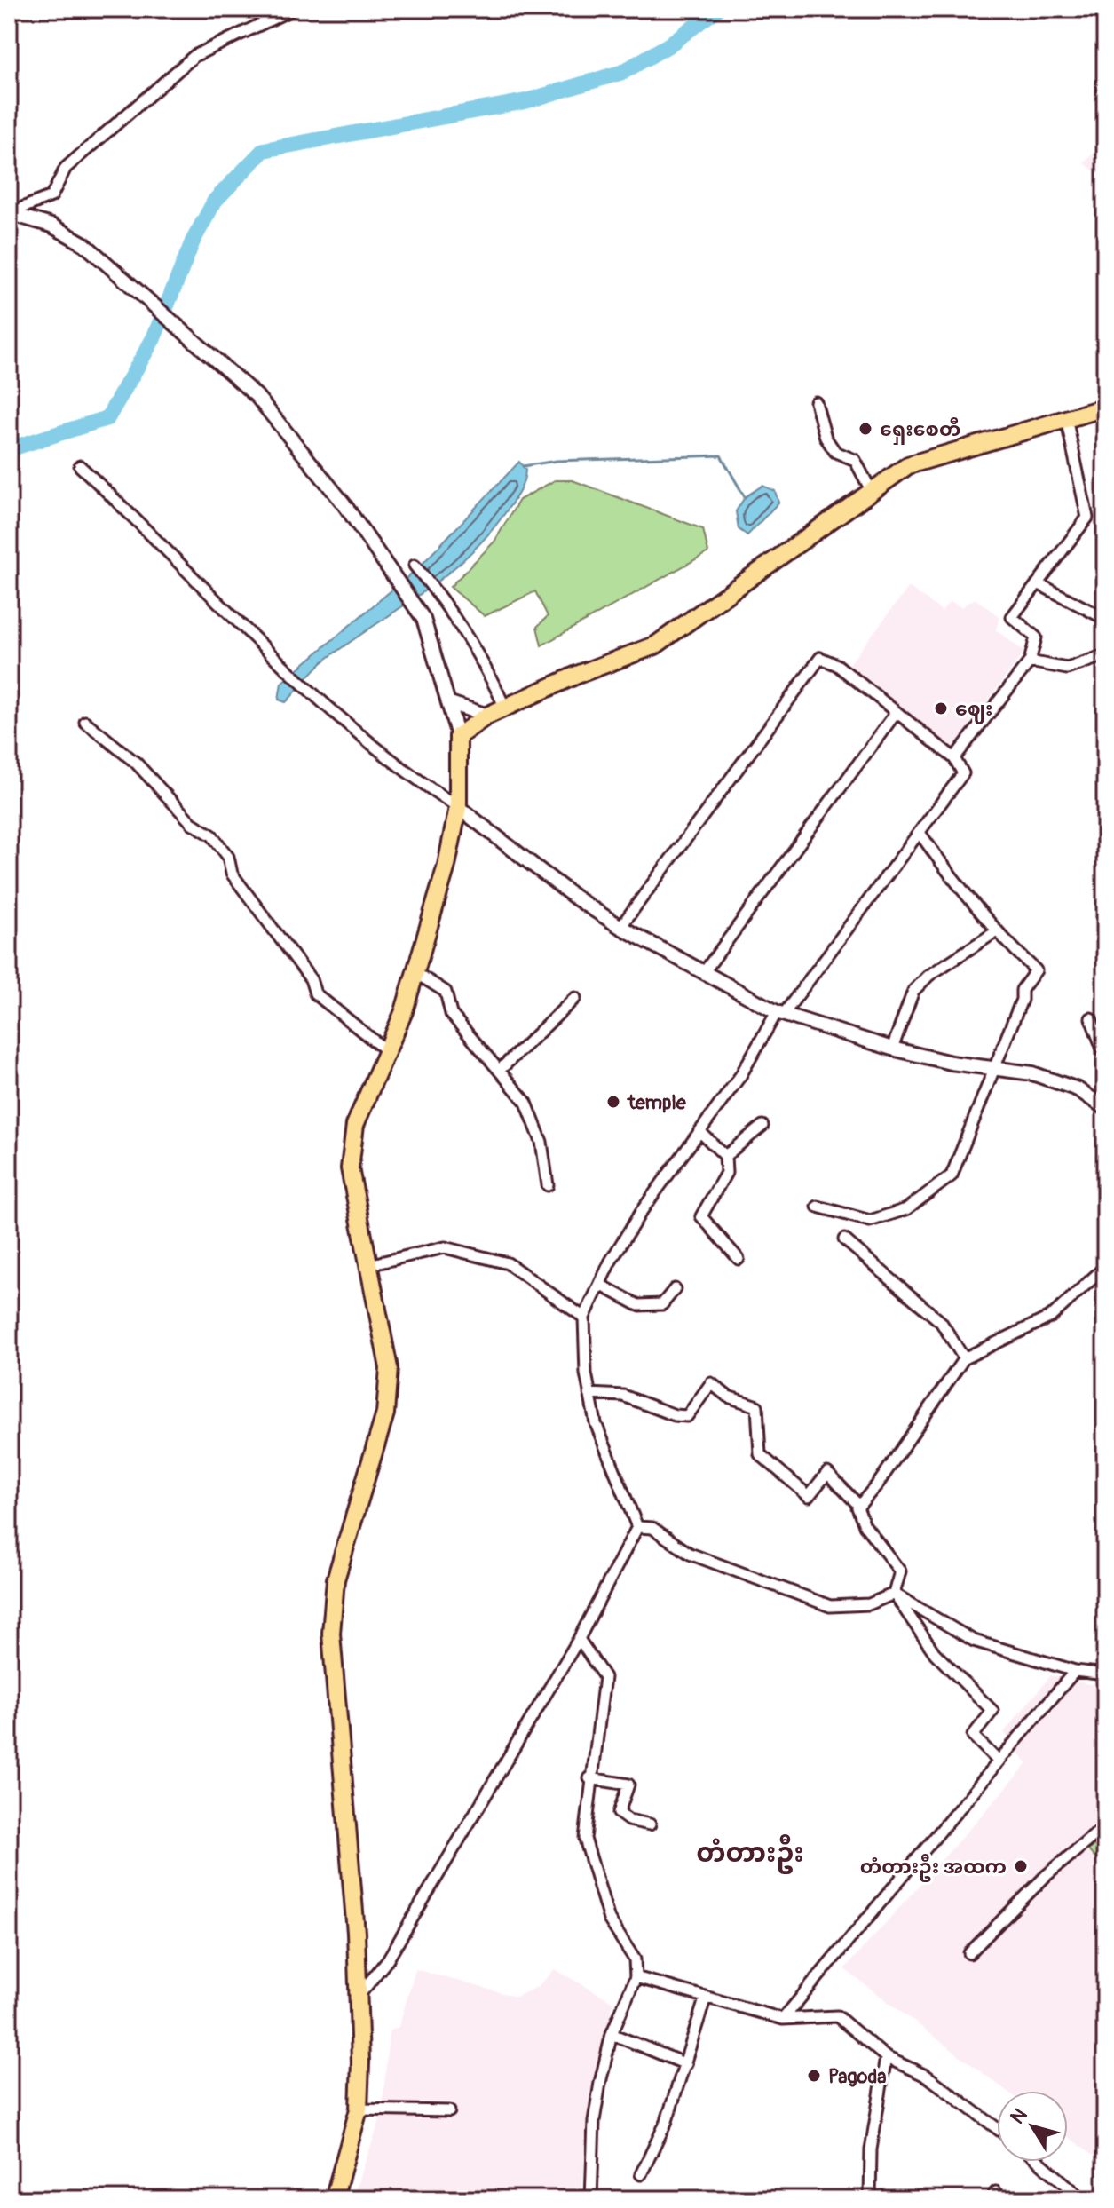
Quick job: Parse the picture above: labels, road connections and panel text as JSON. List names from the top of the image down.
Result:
{
  "districts": ["တံတားဦး"],
  "places": [
    "ရှေးစေတီ",
    "ဈေး",
    "temple",
    "တံတားဦး အထက",
    "Pagoda"
  ],
  "north": "top left"
}
